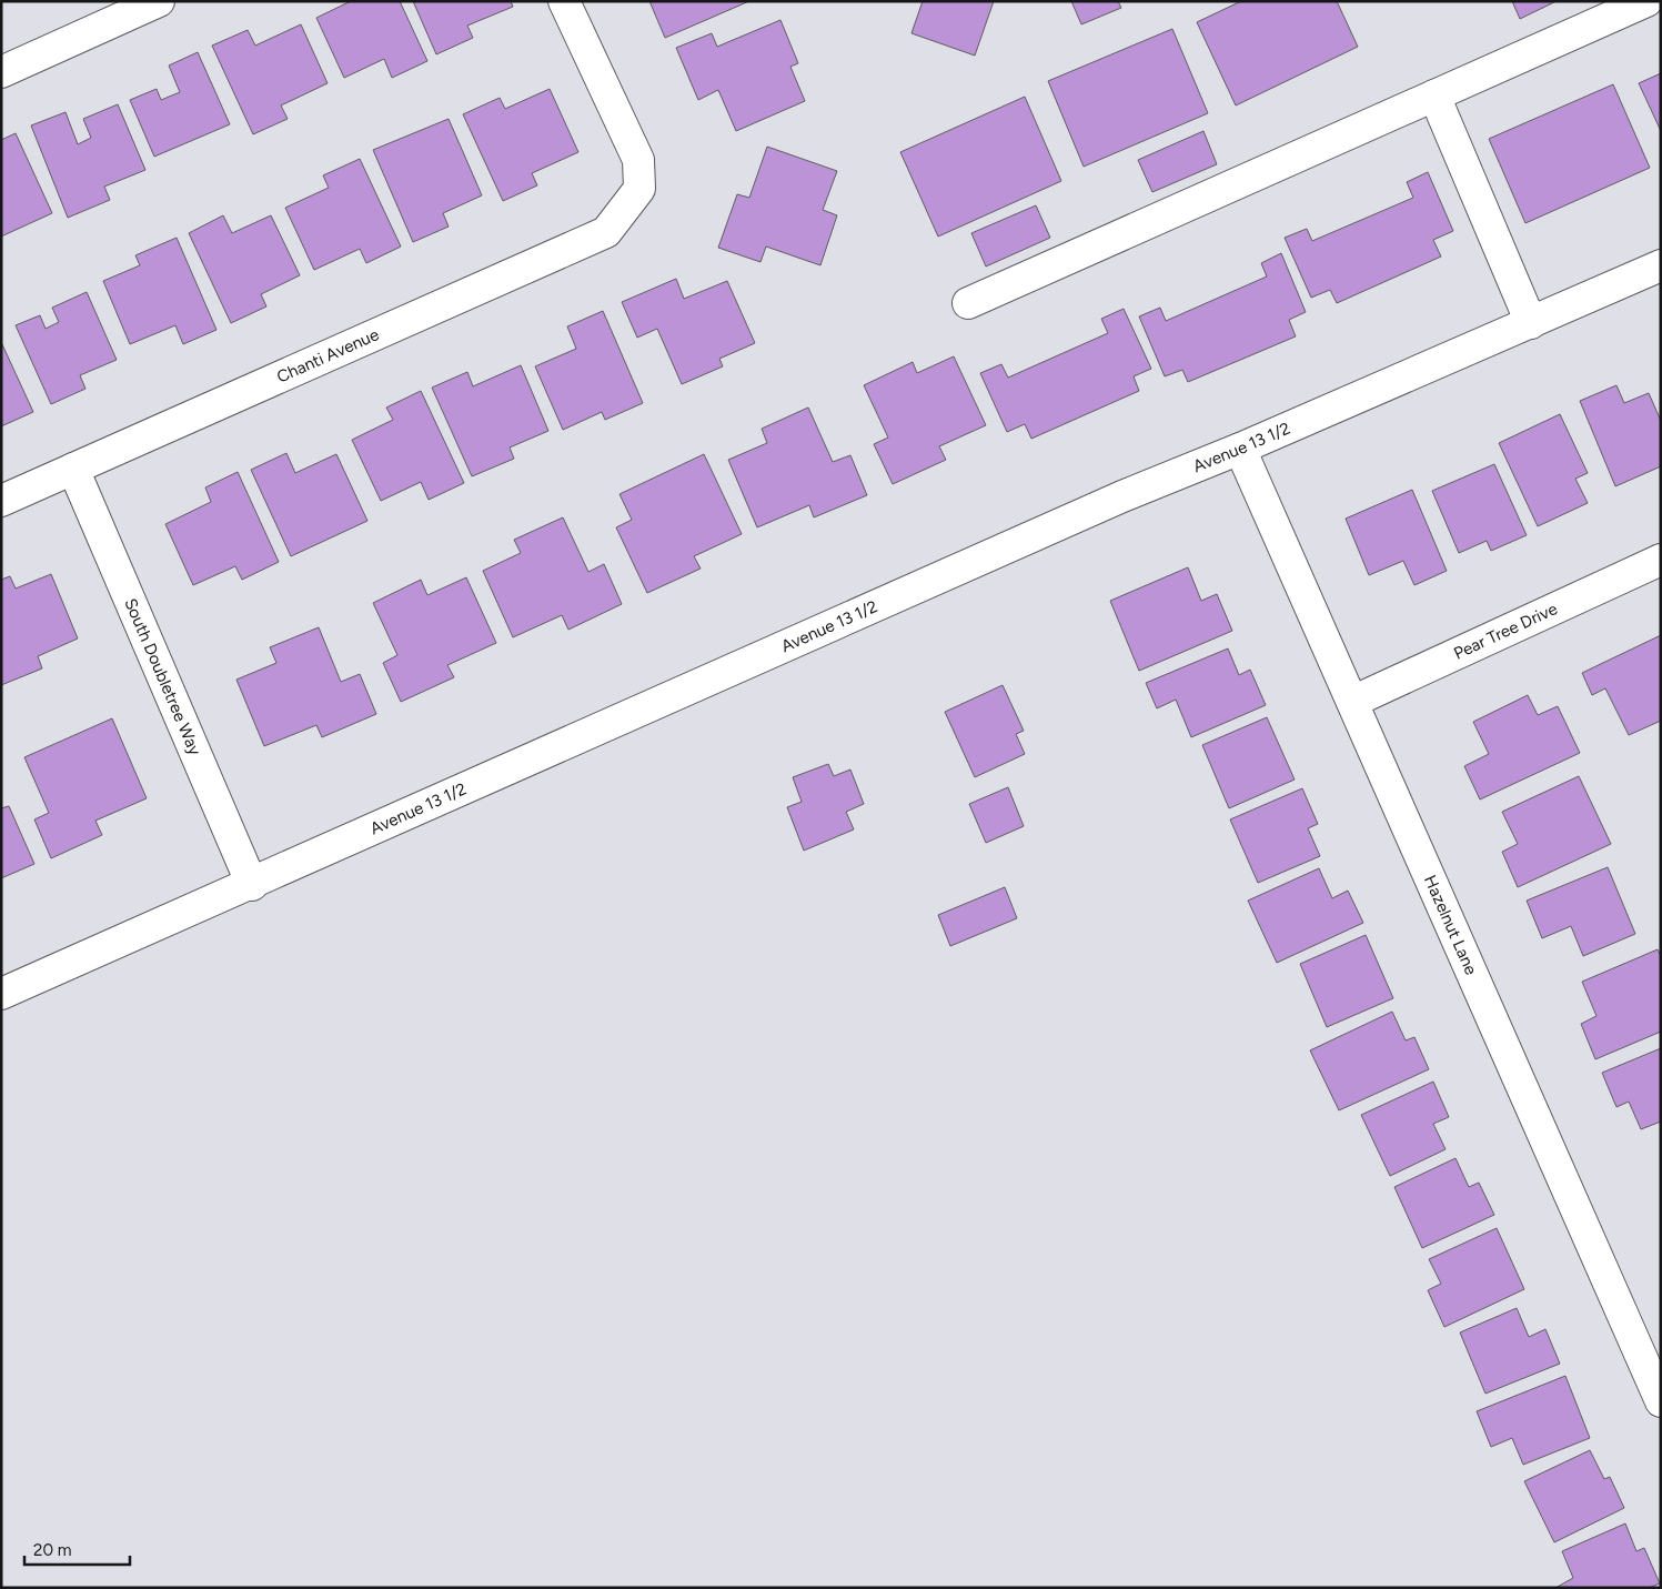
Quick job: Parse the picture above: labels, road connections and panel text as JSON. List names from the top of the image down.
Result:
{
  "streets": {
    "street": [
      "Chanti Avenue",
      "Avenue 13 1/2",
      "Pear Tree Drive",
      "South Doubletree Way",
      "Hazelnut Lane"
    ]
  },
  "crossings": [
    ["Chanti Avenue", "South Doubletree Way"],
    ["Avenue 13 1/2", "South Doubletree Way"],
    ["Avenue 13 1/2", "Hazelnut Lane"],
    ["Pear Tree Drive", "Hazelnut Lane"]
  ],
  "scale_bar": "20 m"
}
